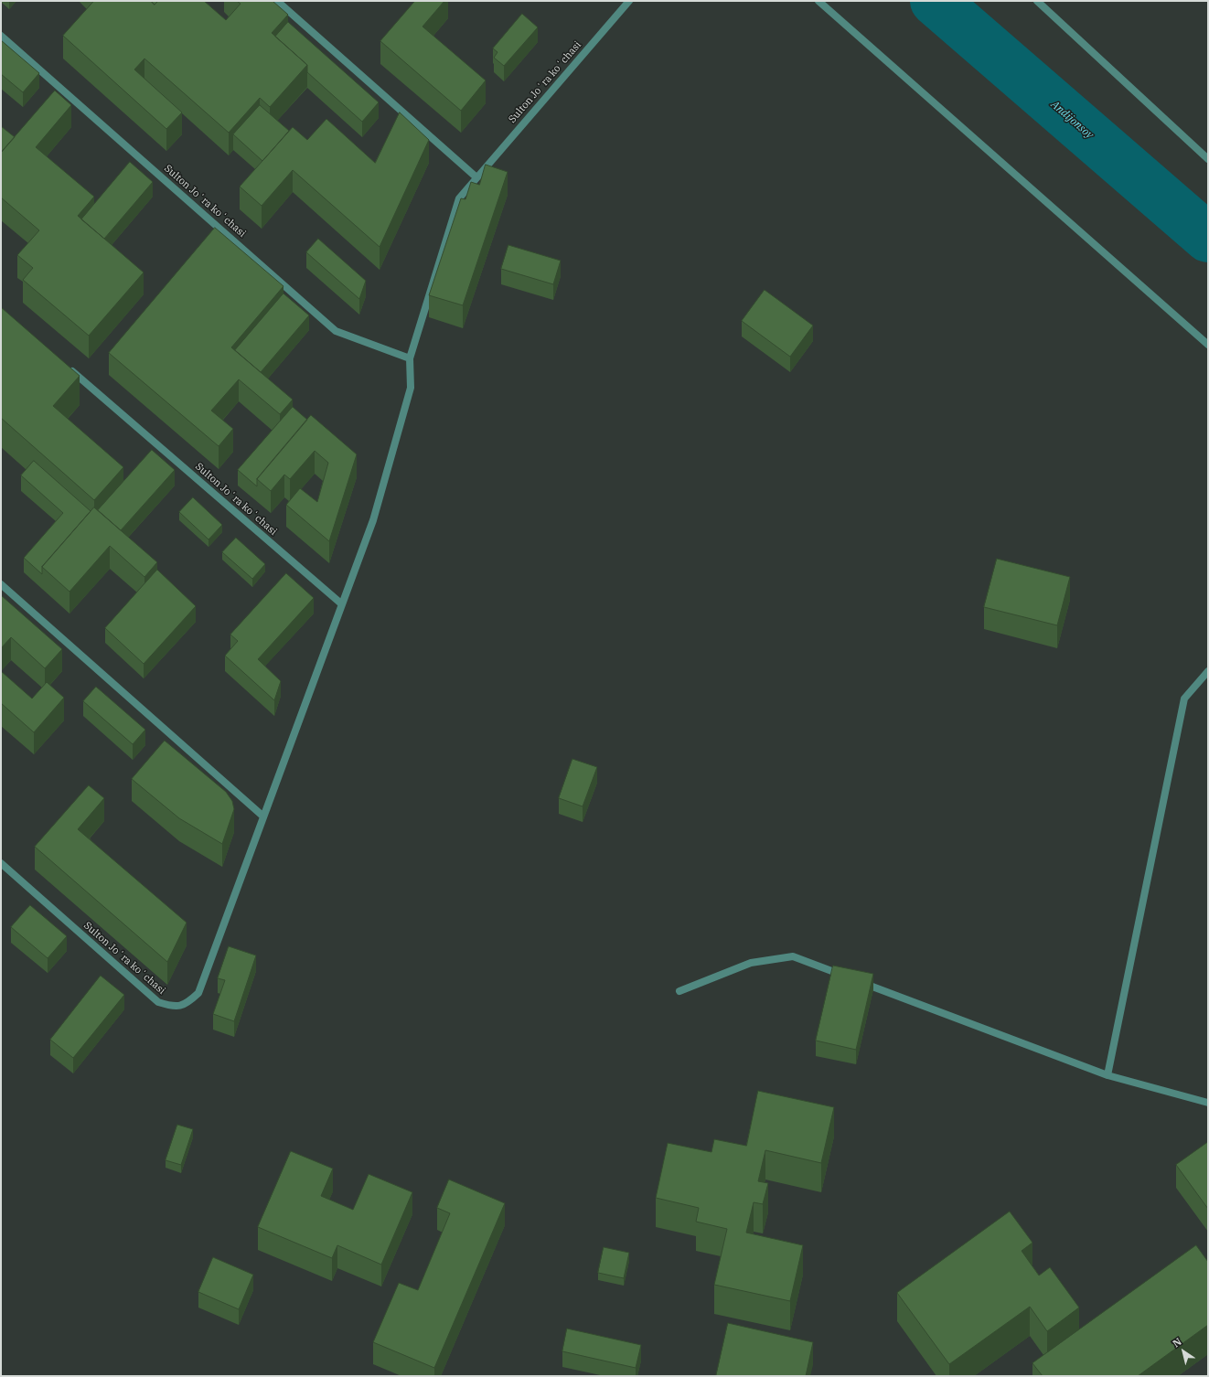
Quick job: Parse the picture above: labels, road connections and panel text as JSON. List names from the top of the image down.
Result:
{
  "streets": {
    "street": ["Sulton Joʻra koʻchasi"]
  },
  "water": ["Andijonsoy"],
  "north": "top left"
}
